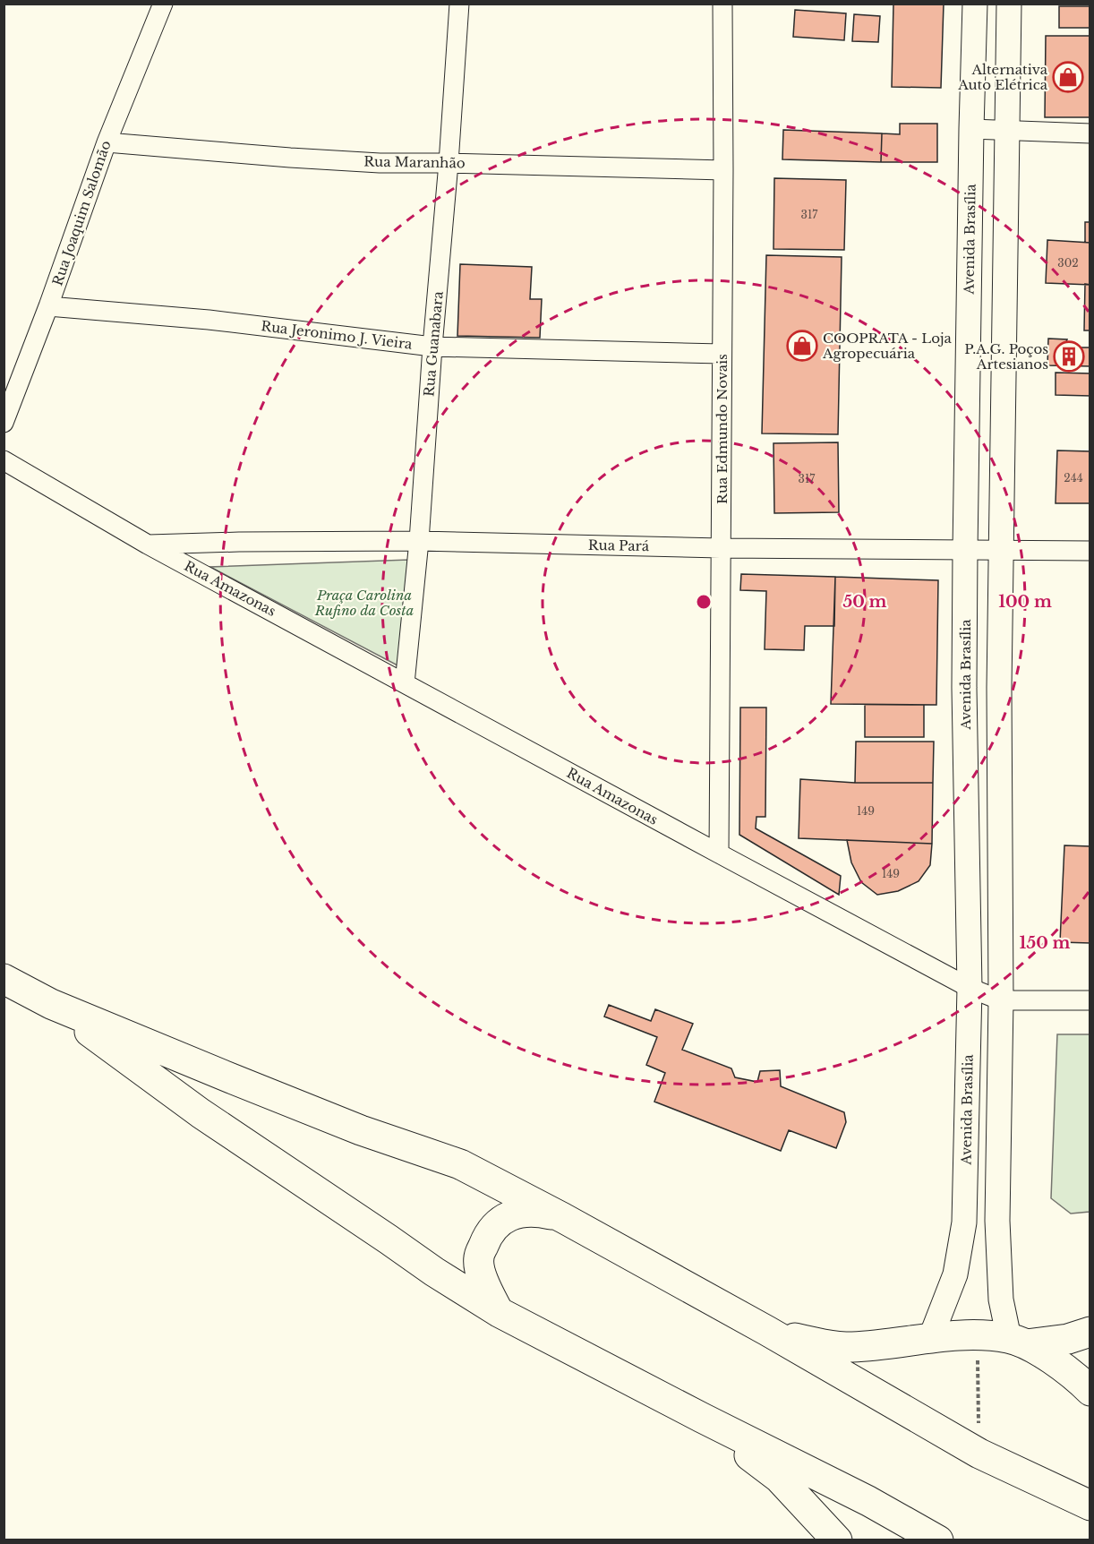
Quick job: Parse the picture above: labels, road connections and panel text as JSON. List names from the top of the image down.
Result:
{
  "streets": {
    "street": [
      "Rua Maranhão",
      "Rua Joaquim Salomão",
      "Avenida Brasília",
      "Rua Jeronimo J. Vieira",
      "Rua Guanabara",
      "Rua Edmundo Novais",
      "Rua Pará",
      "Rua Amazonas"
    ]
  },
  "crossings": [
    ["Rua Maranhão", "Rua Joaquim Salomão"],
    ["Rua Maranhão", "Rua Guanabara"],
    ["Rua Maranhão", "Rua Edmundo Novais"],
    ["Rua Joaquim Salomão", "Rua Jeronimo J. Vieira"],
    ["Avenida Brasília", "Rua Pará"],
    ["Avenida Brasília", "Rua Amazonas"],
    ["Rua Jeronimo J. Vieira", "Rua Guanabara"],
    ["Rua Jeronimo J. Vieira", "Rua Edmundo Novais"],
    ["Rua Guanabara", "Rua Pará"],
    ["Rua Guanabara", "Rua Amazonas"],
    ["Rua Edmundo Novais", "Rua Pará"],
    ["Rua Edmundo Novais", "Rua Amazonas"],
    ["Rua Pará", "Rua Amazonas"]
  ],
  "parks": ["Praça Carolina Rufino da Costa"],
  "places": {
    "shop": ["Alternativa Auto Elétrica", "COOPRATA - Loja Agropecuária"],
    "building": ["P.A.G. Poços Artesianos"]
  },
  "house_numbers": [
    "317",
    "302",
    "244",
    "317",
    "149",
    "149"
  ],
  "rings": ["50 m", "100 m", "150 m"]
}
